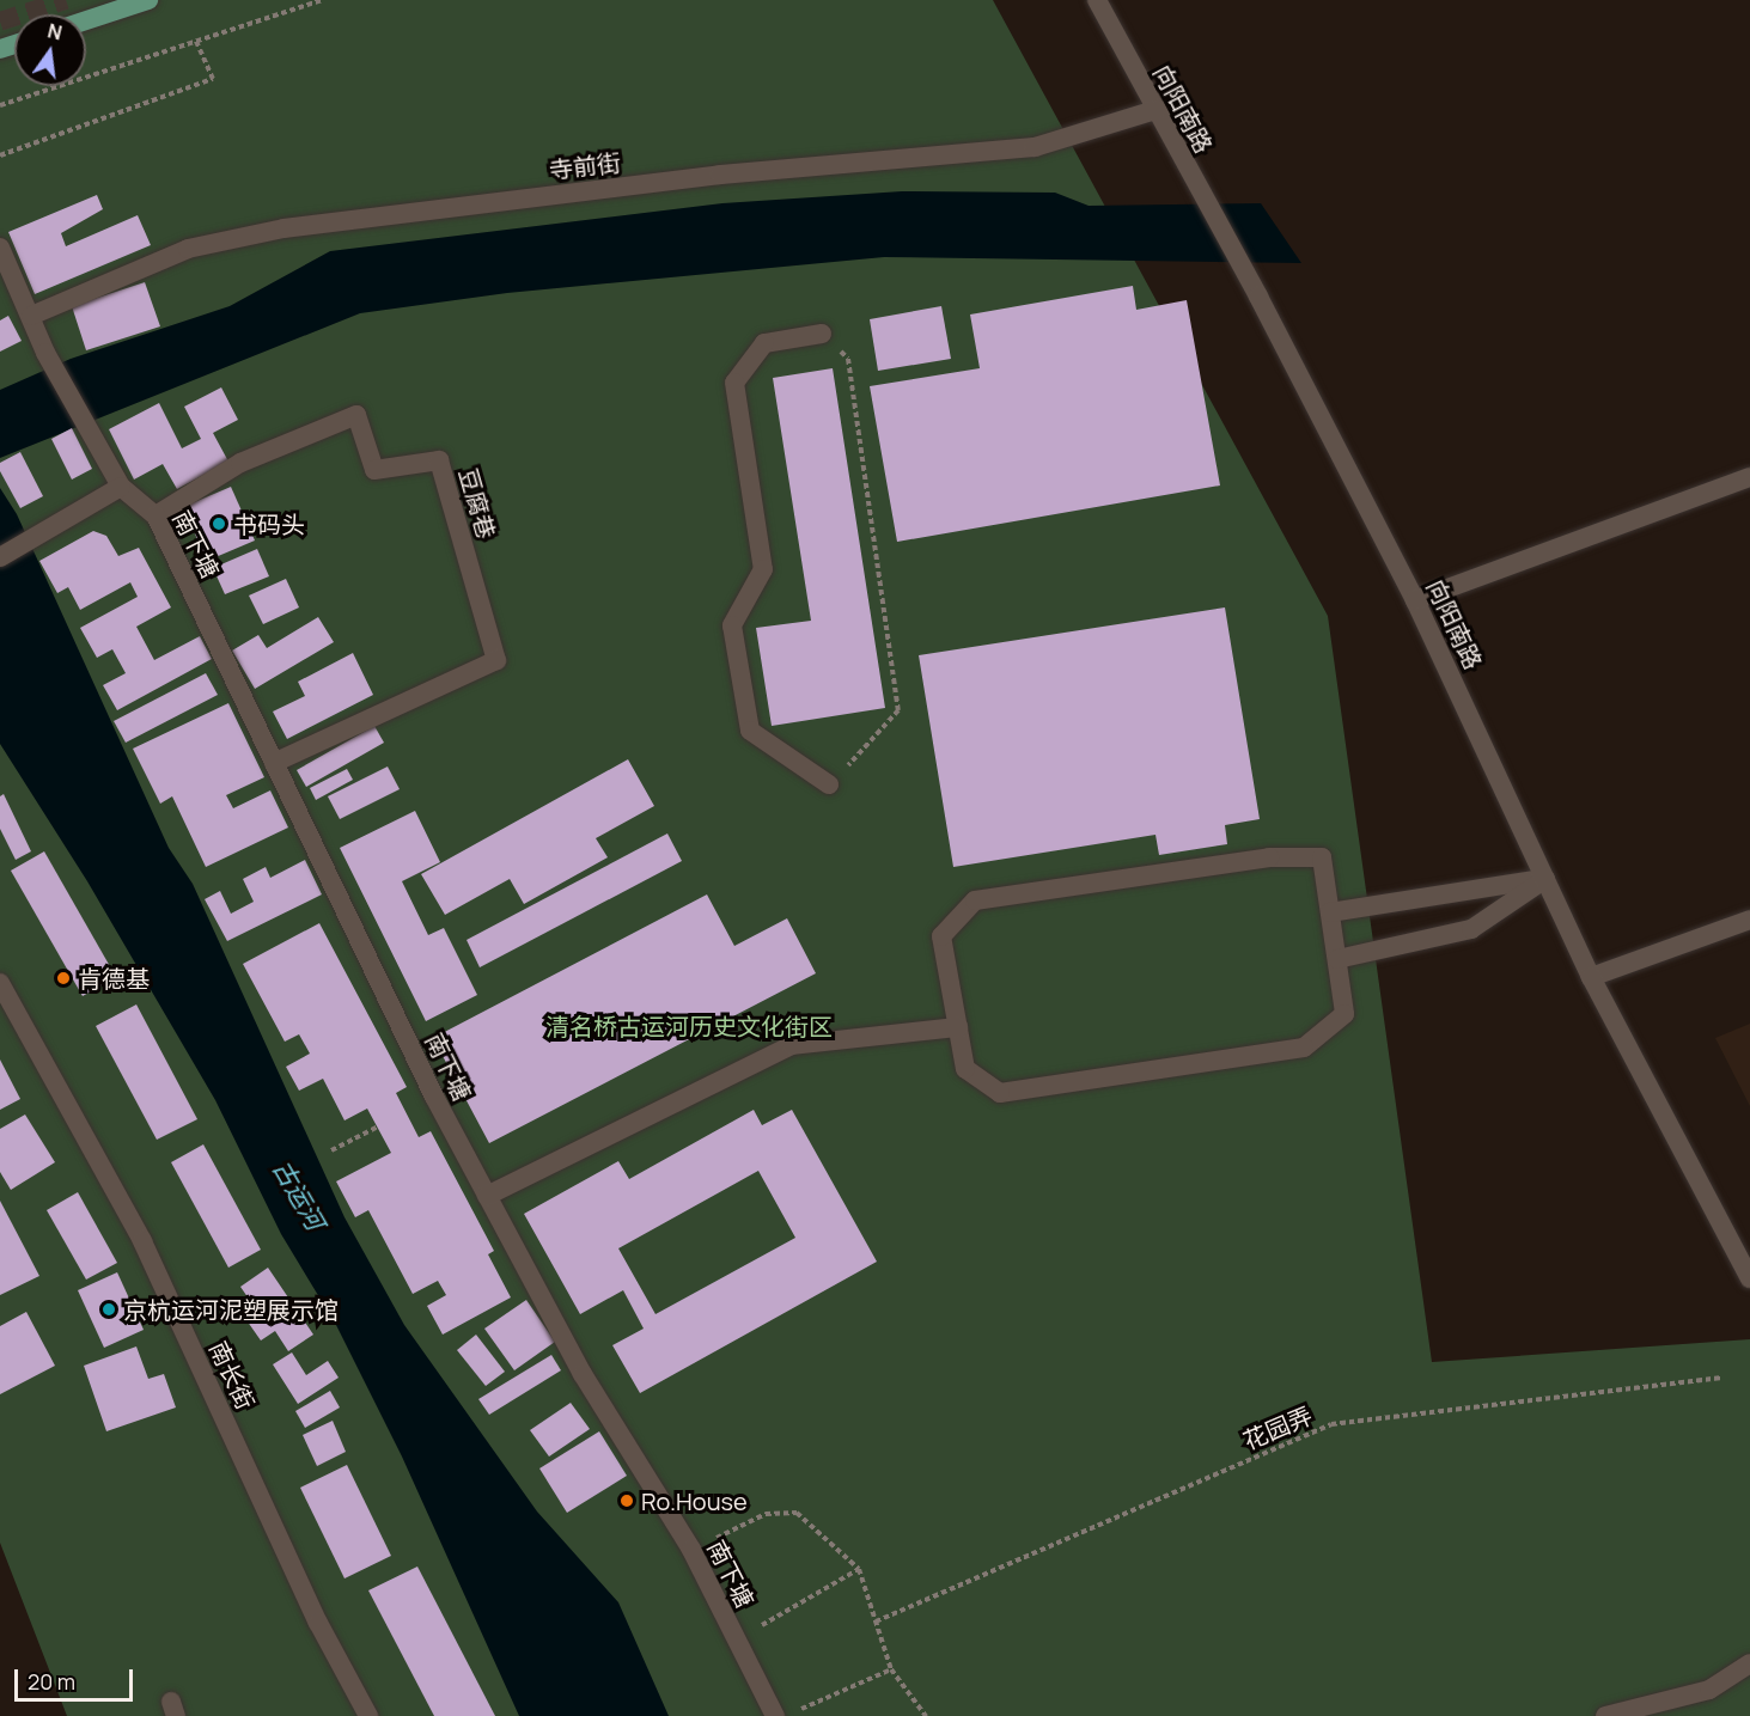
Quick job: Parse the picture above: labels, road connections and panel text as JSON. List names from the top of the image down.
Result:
{
  "streets": {
    "street": [
      "向阳南路",
      "寺前街",
      "豆腐巷",
      "南下塘",
      "南长街"
    ],
    "path": ["花园弄"]
  },
  "crossings": [
    ["向阳南路", "寺前街"],
    ["寺前街", "南下塘"],
    ["豆腐巷", "南下塘"]
  ],
  "water": ["古运河"],
  "parks": ["清名桥古运河历史文化街区"],
  "places": [
    "书码头",
    "肯德基",
    "京杭运河泥塑展示馆",
    "Ro.House"
  ],
  "scale_bar": "20 m",
  "north": "top"
}
